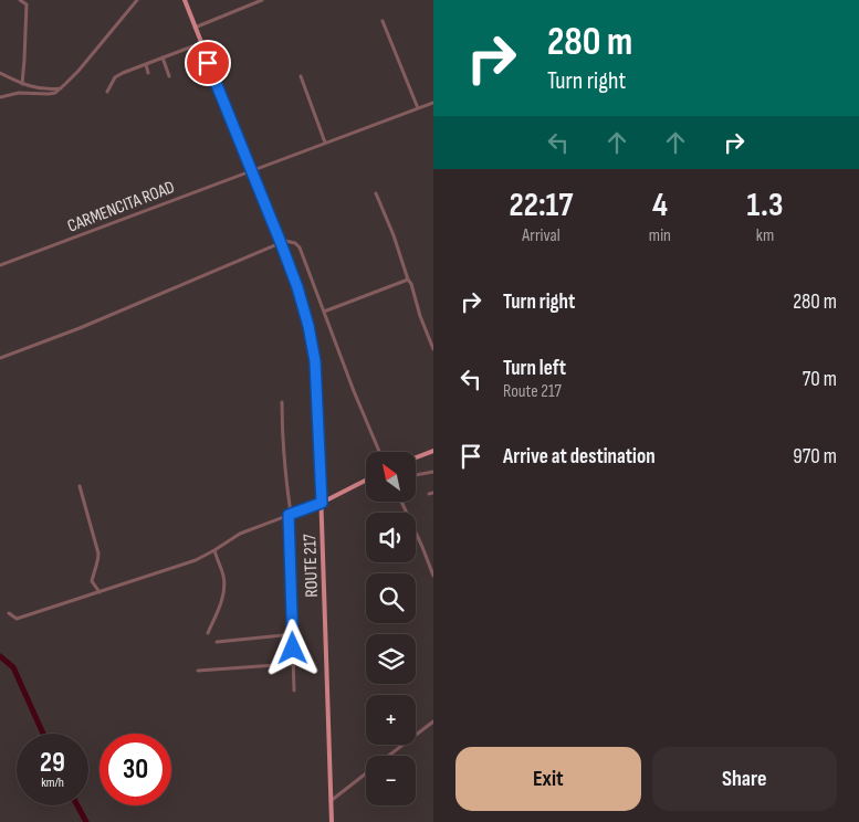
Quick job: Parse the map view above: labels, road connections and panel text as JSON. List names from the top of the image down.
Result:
{
  "streets": {
    "main road": ["ROUTE 217"],
    "street": ["CARMENCITA ROAD"]
  },
  "crossings": [
    ["CARMENCITA ROAD", "ROUTE 217"]
  ],
  "north": "top left",
  "page": {
    "turn": ["280 m", "Turn right"],
    "eta": [
      "22:17",
      "Arrival",
      "4",
      "min",
      "1.3",
      "km"
    ],
    "list": [
      {
        "name": "Turn right",
        "value": "280 m"
      },
      {
        "name": "Turn left",
        "note": "Route 217",
        "value": "70 m"
      },
      {
        "name": "Arrive at destination",
        "value": "970 m"
      }
    ],
    "map_buttons": ["+", "−"],
    "speed": "29 km/h",
    "limit": "30",
    "buttons": ["Exit", "Share"]
  }
}
